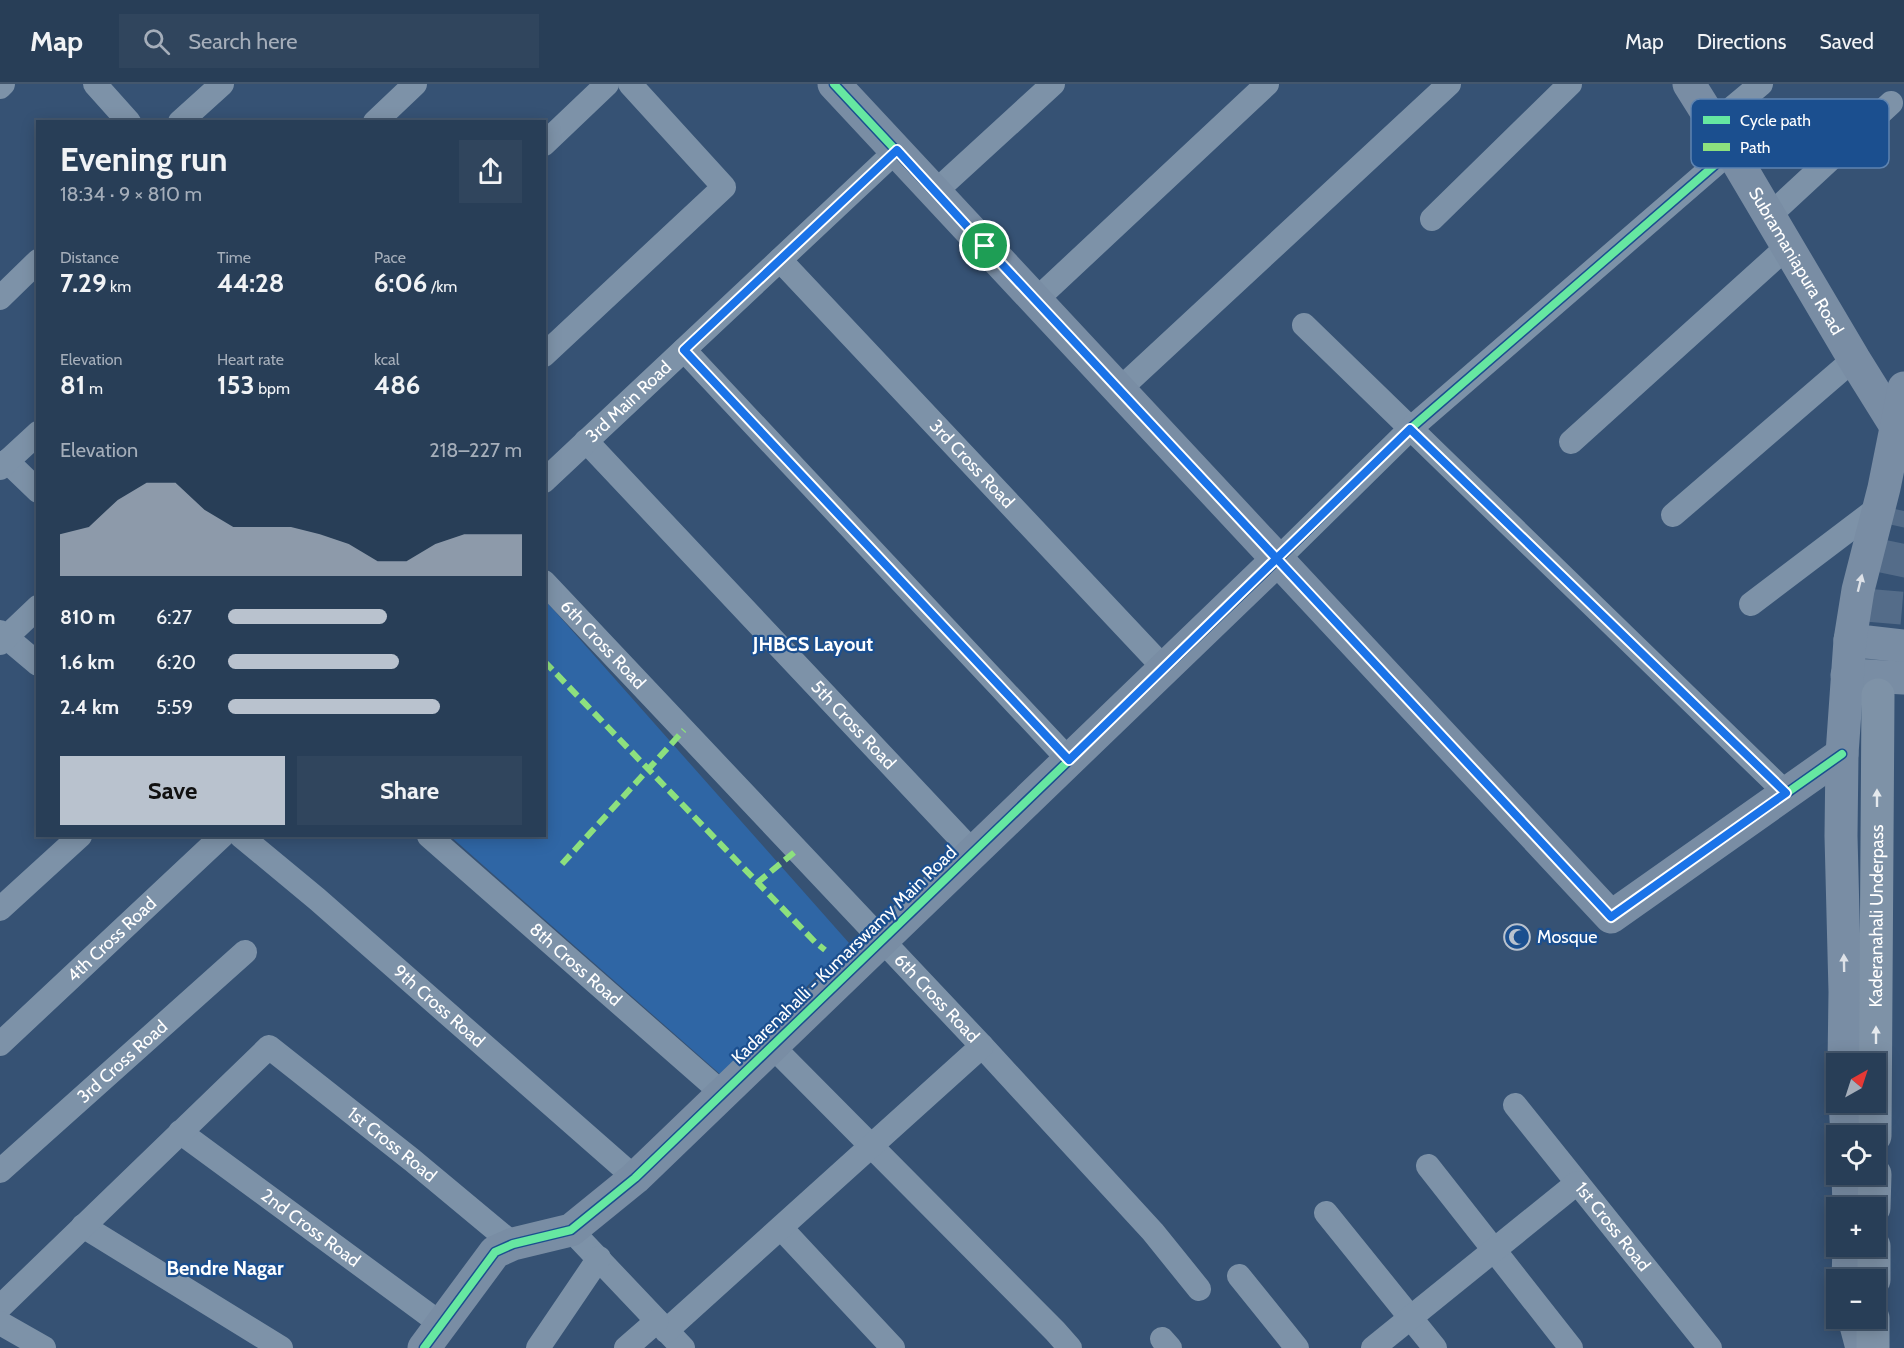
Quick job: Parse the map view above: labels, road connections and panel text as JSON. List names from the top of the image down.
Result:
{
  "streets": {
    "highway": ["Kaderanahali Underpass"],
    "street": [
      "Subramaniapura Road",
      "3rd Main Road",
      "3rd Cross Road",
      "6th Cross Road",
      "5th Cross Road",
      "4th Cross Road",
      "Kadarenahalli - Kumarswamy Main Road",
      "8th Cross Road",
      "9th Cross Road",
      "1st Cross Road",
      "2nd Cross Road"
    ]
  },
  "crossings": [
    ["3rd Main Road", "3rd Cross Road"],
    ["3rd Main Road", "5th Cross Road"],
    ["3rd Cross Road", "Kadarenahalli - Kumarswamy Main Road"],
    ["6th Cross Road", "Kadarenahalli - Kumarswamy Main Road"],
    ["5th Cross Road", "Kadarenahalli - Kumarswamy Main Road"],
    ["Kadarenahalli - Kumarswamy Main Road", "8th Cross Road"],
    ["Kadarenahalli - Kumarswamy Main Road", "9th Cross Road"],
    ["Kadarenahalli - Kumarswamy Main Road", "1st Cross Road"],
    ["Kadarenahalli - Kumarswamy Main Road", "2nd Cross Road"],
    ["1st Cross Road", "2nd Cross Road"]
  ],
  "one_way": ["Kaderanahali Underpass"],
  "districts": ["JHBCS Layout", "Bendre Nagar"],
  "places": {
    "mosque": ["Mosque"]
  },
  "legend": ["Cycle path", "Path"],
  "north": "top right",
  "page": {
    "header": "Map",
    "search": "Search here",
    "nav": ["Map", "Directions", "Saved"],
    "heading": ["Evening run", "18:34 · 9 × 810 m"],
    "stats": [
      ["Distance", "7.29 km"],
      ["Time", "44:28"],
      ["Pace", "6:06 /km"],
      ["Elevation", "81 m"],
      ["Heart rate", "153 bpm"],
      ["kcal", "486"]
    ],
    "chart": ["Elevation", "218–227 m"],
    "list": [
      {
        "name": "810 m",
        "note": "6:27"
      },
      {
        "name": "1.6 km",
        "note": "6:20"
      },
      {
        "name": "2.4 km",
        "note": "5:59"
      }
    ],
    "buttons": ["Save", "Share"],
    "map_buttons": ["+", "−"]
  }
}
